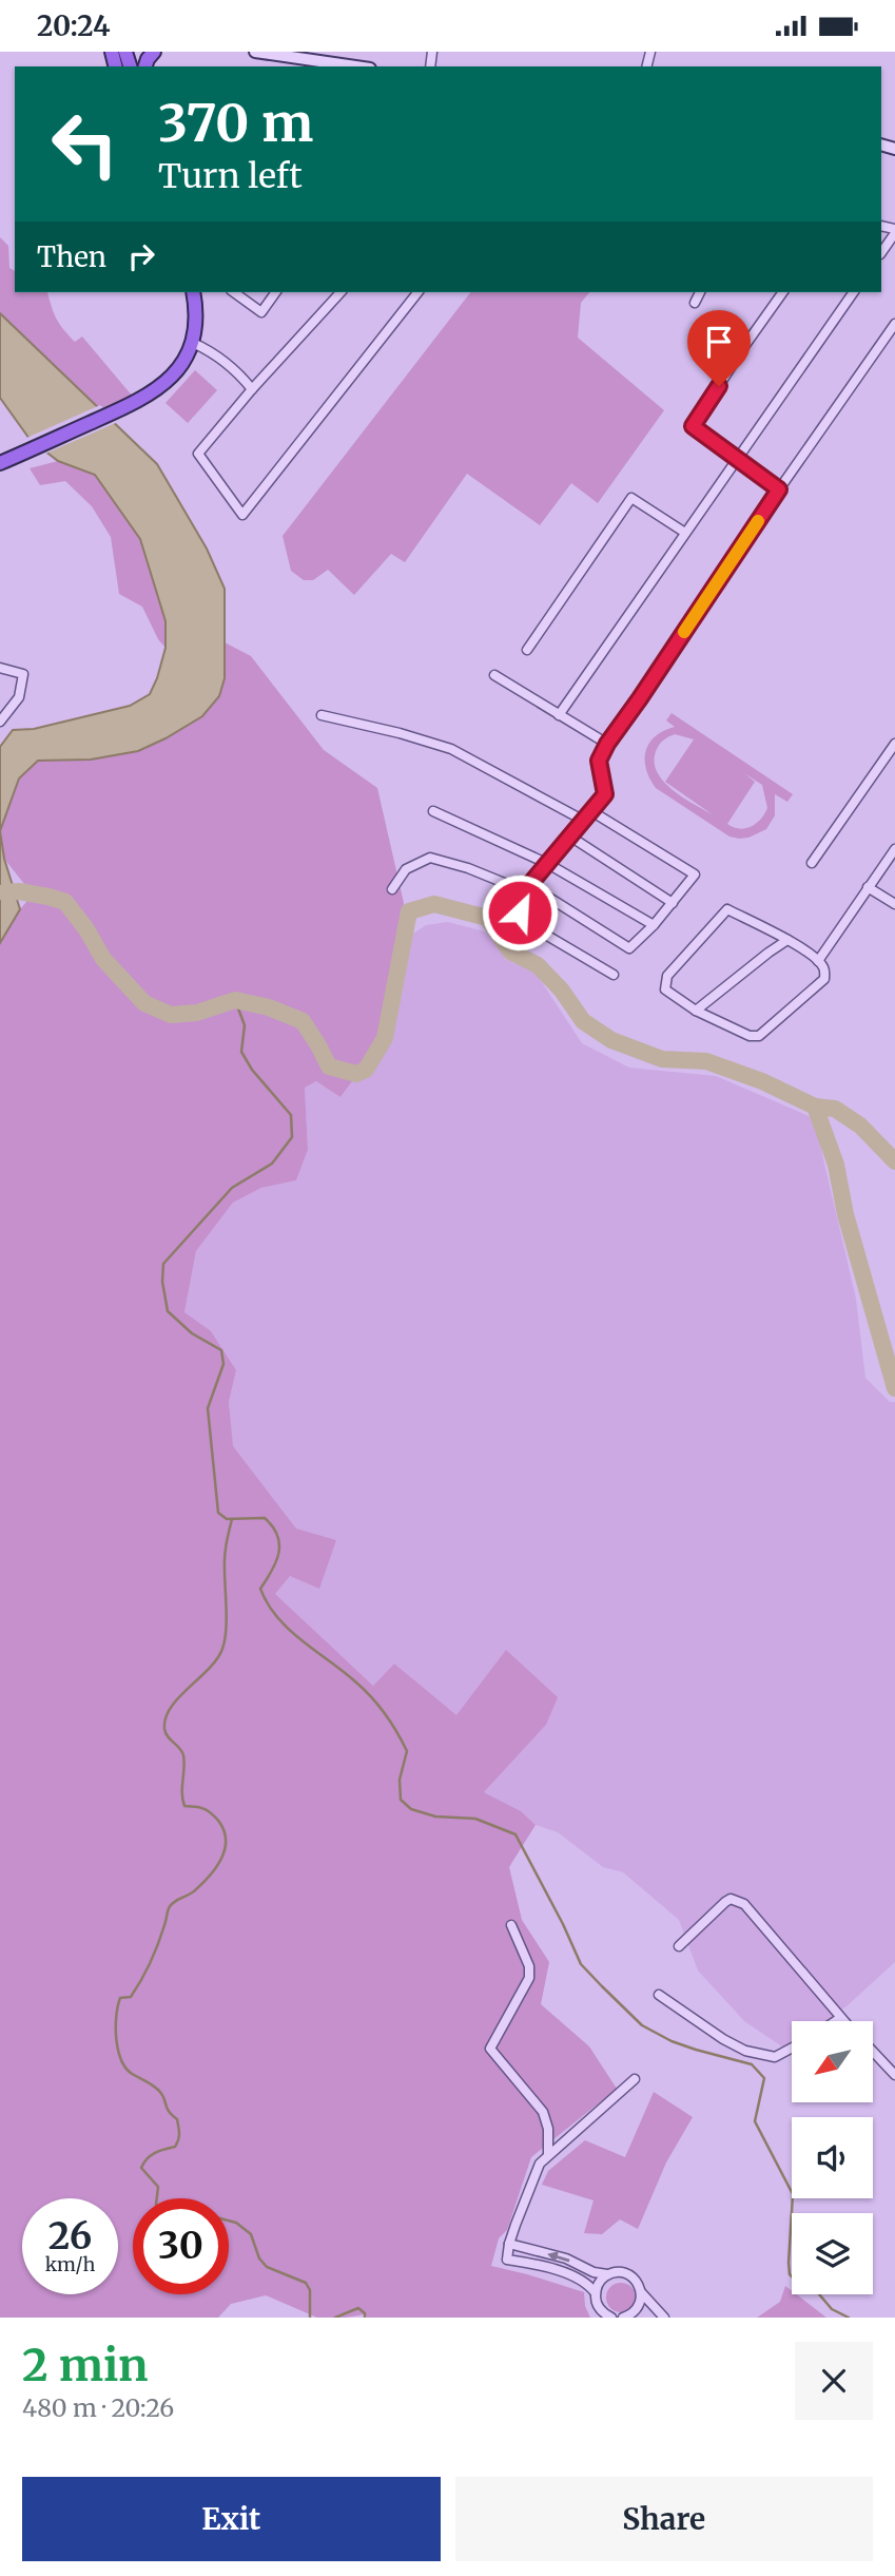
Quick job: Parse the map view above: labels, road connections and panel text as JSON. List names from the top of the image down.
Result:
{
  "north": "bottom left",
  "page": {
    "status": "20:24",
    "turn": ["370 m", "Turn left"],
    "then": "Then",
    "speed": "26 km/h",
    "limit": "30",
    "heading": ["2 min", "480 m · 20:26"],
    "buttons": ["Exit", "Share"]
  }
}
